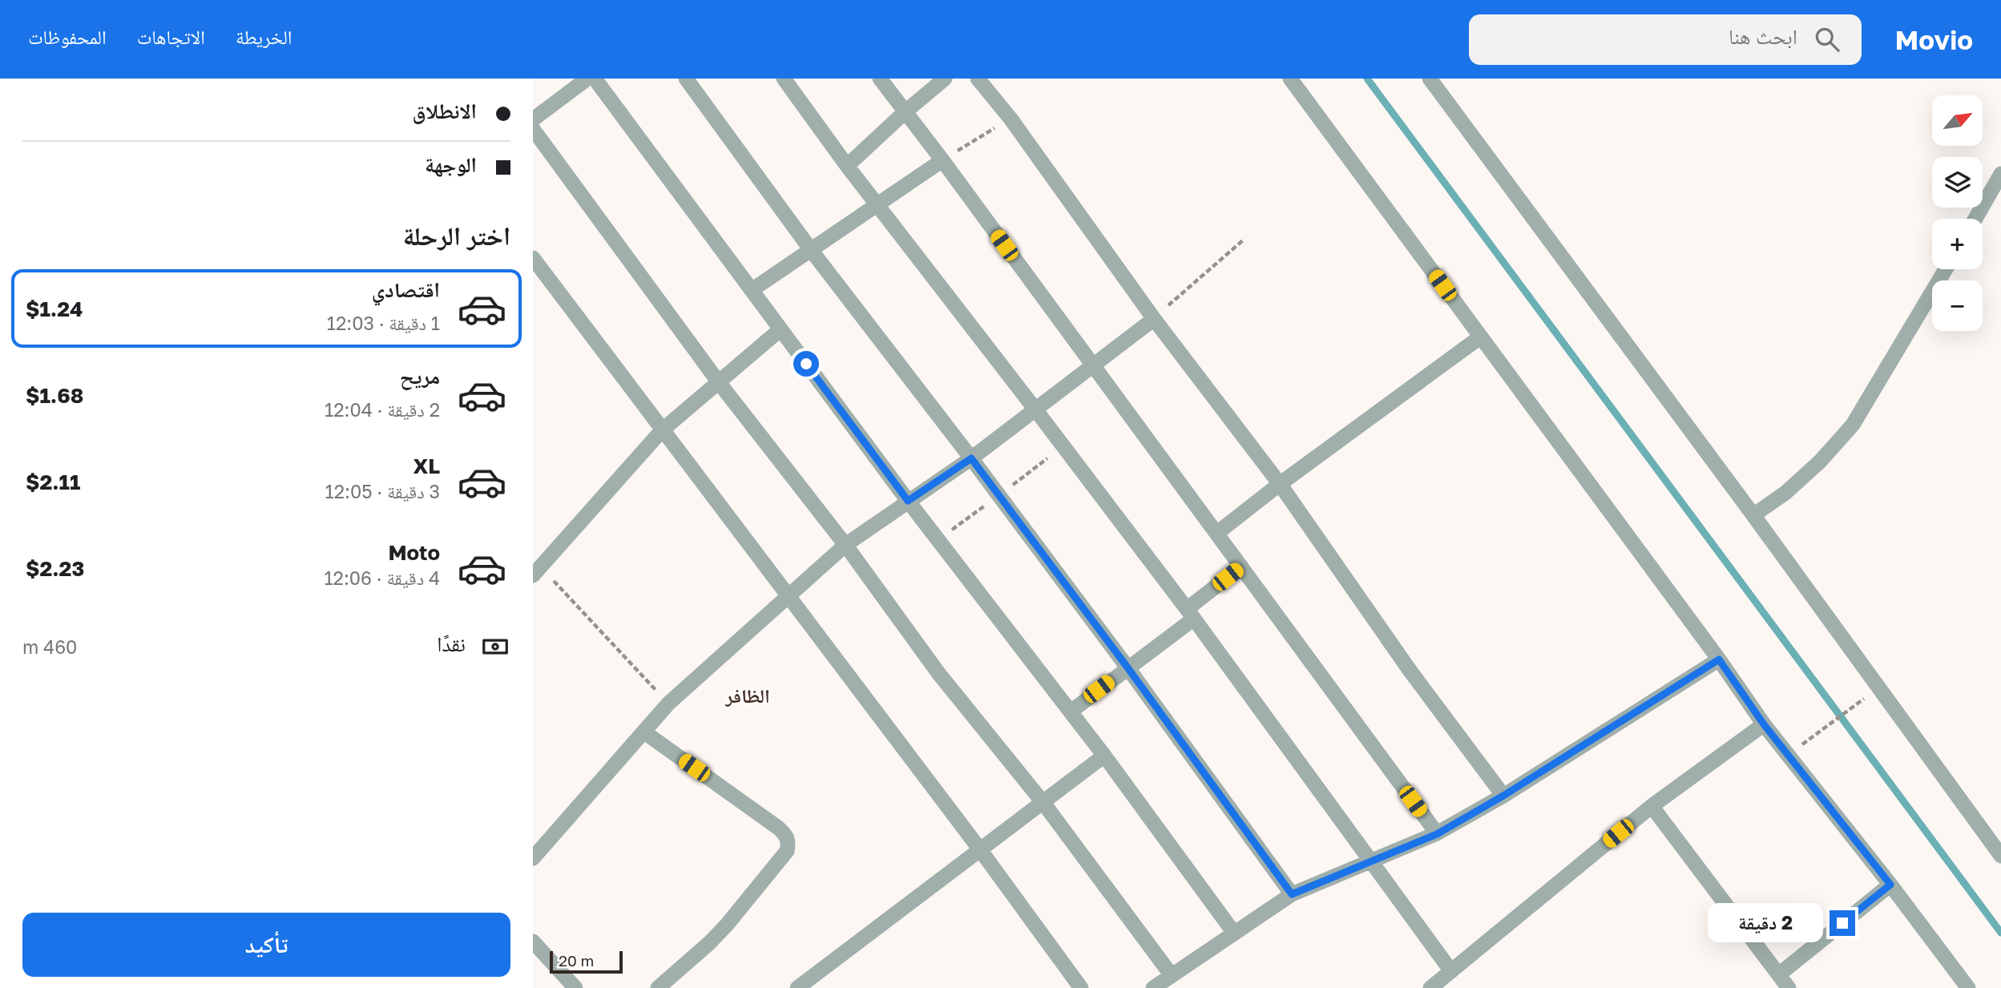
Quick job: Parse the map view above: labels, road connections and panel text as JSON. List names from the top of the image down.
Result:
{
  "districts": ["الظافر"],
  "scale_bar": "20 m",
  "north": "top right",
  "page": {
    "header": "Movio",
    "search": "ابحث هنا",
    "nav": ["الخريطة", "الاتجاهات", "المحفوظات"],
    "banner": ["الانطلاق", "الوجهة"],
    "map_buttons": ["+", "−"],
    "heading": "اختر الرحلة",
    "list": [
      {
        "name": "اقتصادي",
        "note": "1 دقيقة · 12:03",
        "value": "$1.24"
      },
      {
        "name": "مريح",
        "note": "2 دقيقة · 12:04",
        "value": "$1.68"
      },
      {
        "name": "XL",
        "note": "3 دقيقة · 12:05",
        "value": "$2.11"
      },
      {
        "name": "Moto",
        "note": "4 دقيقة · 12:06",
        "value": "$2.23"
      }
    ],
    "pay": ["نقدًا", "460 m"],
    "buttons": "تأكيد",
    "bubble": "2 دقيقة",
    "scale": "20 m"
  }
}
